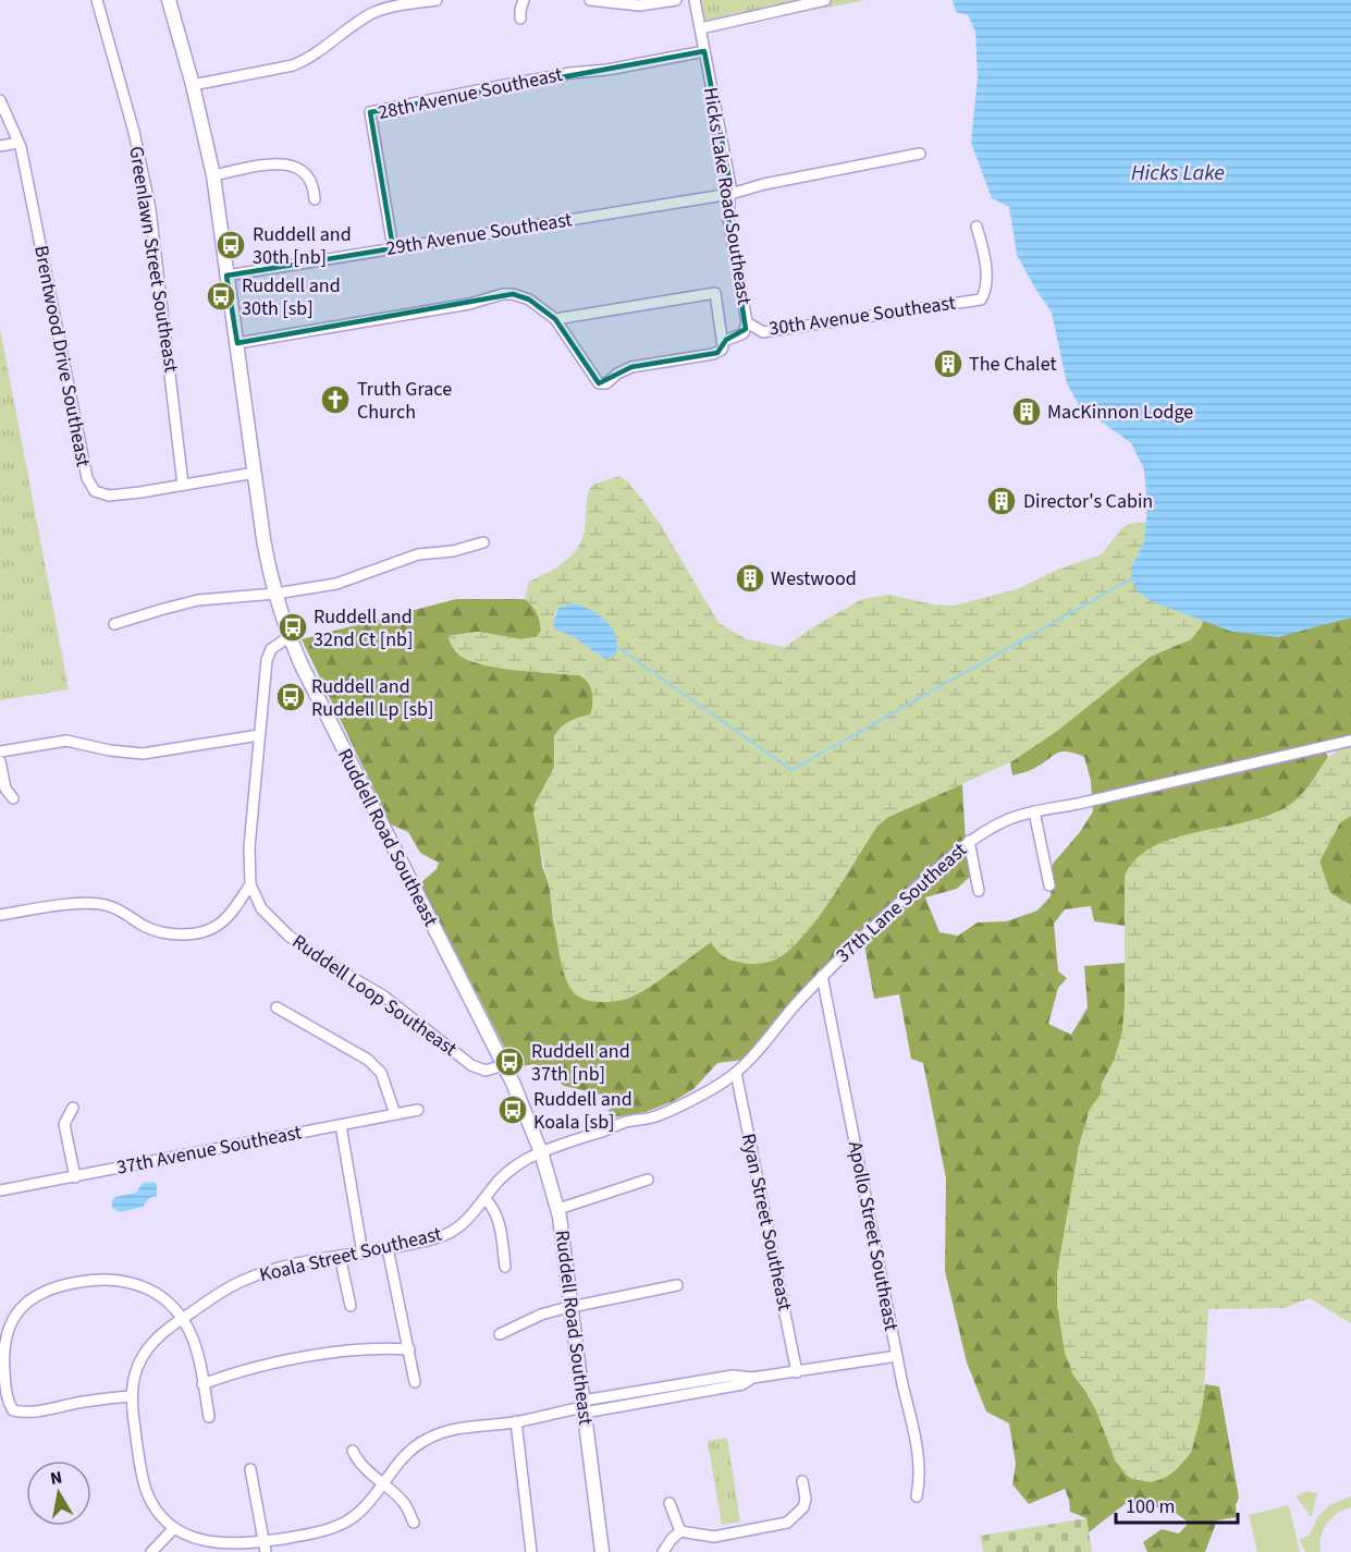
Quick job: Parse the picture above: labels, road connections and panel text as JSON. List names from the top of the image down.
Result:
{
  "streets": {
    "main road": ["Ruddell Road Southeast"],
    "street": [
      "28th Avenue Southeast",
      "Hicks Lake Road Southeast",
      "29th Avenue Southeast",
      "Greenlawn Street Southeast",
      "30th Avenue Southeast",
      "Brentwood Drive Southeast",
      "37th Lane Southeast",
      "Ruddell Loop Southeast",
      "37th Avenue Southeast",
      "Ryan Street Southeast",
      "Apollo Street Southeast",
      "Koala Street Southeast"
    ]
  },
  "crossings": [
    ["28th Avenue Southeast", "Hicks Lake Road Southeast"],
    ["28th Avenue Southeast", "29th Avenue Southeast"],
    ["Hicks Lake Road Southeast", "29th Avenue Southeast"],
    ["Hicks Lake Road Southeast", "30th Avenue Southeast"],
    ["29th Avenue Southeast", "Ruddell Road Southeast"],
    ["Greenlawn Street Southeast", "Brentwood Drive Southeast"],
    ["Brentwood Drive Southeast", "Ruddell Road Southeast"],
    ["Ruddell Road Southeast", "37th Lane Southeast"],
    ["Ruddell Road Southeast", "Ruddell Loop Southeast"],
    ["Ruddell Road Southeast", "Koala Street Southeast"],
    ["37th Lane Southeast", "Ryan Street Southeast"],
    ["37th Lane Southeast", "Apollo Street Southeast"],
    ["37th Lane Southeast", "Koala Street Southeast"],
    ["Ryan Street Southeast", "Koala Street Southeast"],
    ["Apollo Street Southeast", "Koala Street Southeast"]
  ],
  "water": ["Hicks Lake"],
  "places": {
    "bus stop": [
      "Ruddell and 30th [nb]",
      "Ruddell and 30th [sb]",
      "Ruddell and 32nd Ct [nb]",
      "Ruddell and Ruddell Lp [sb]",
      "Ruddell and 37th [nb]",
      "Ruddell and Koala [sb]"
    ],
    "building": [
      "The Chalet",
      "MacKinnon Lodge",
      "Director's Cabin",
      "Westwood"
    ],
    "church": ["Truth Grace Church"]
  },
  "scale_bar": "100 m",
  "north": "top"
}
